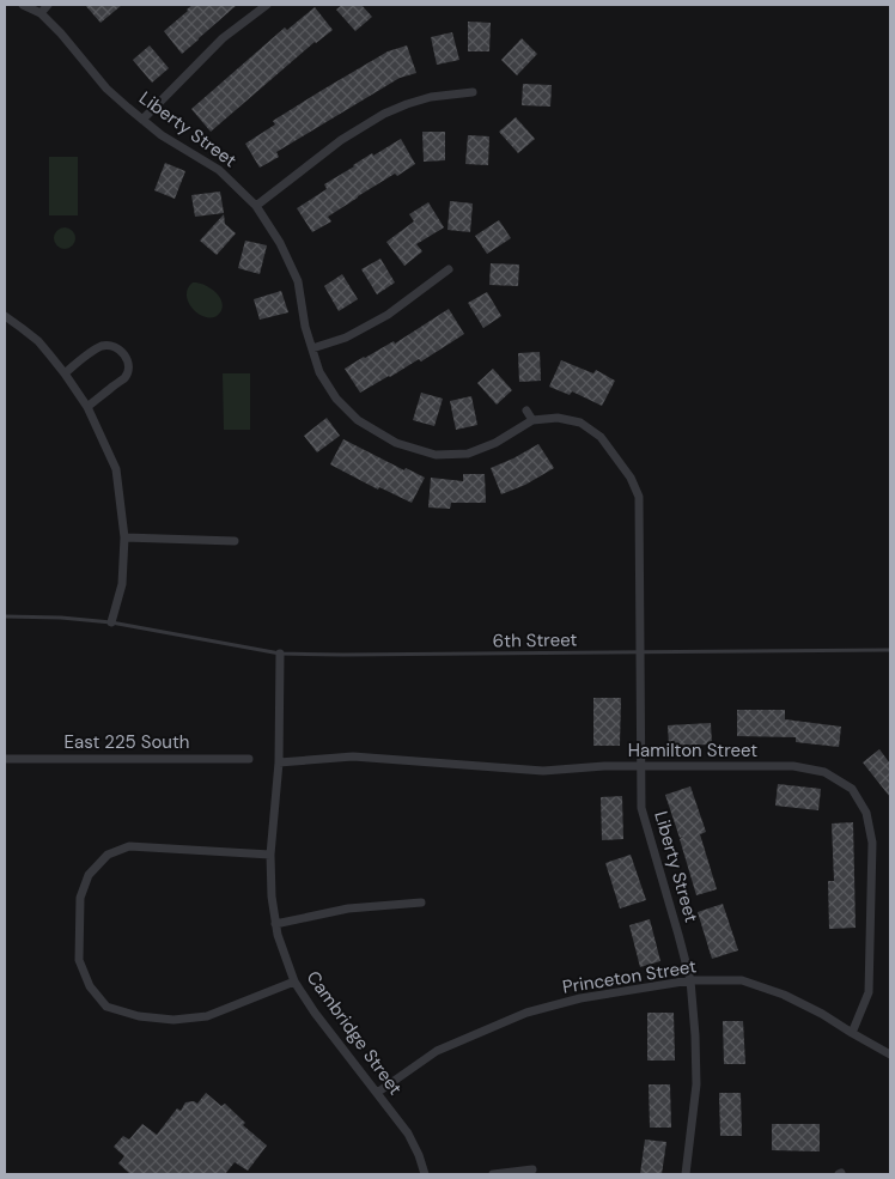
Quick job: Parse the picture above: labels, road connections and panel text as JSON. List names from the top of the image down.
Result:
{
  "streets": {
    "street": [
      "Liberty Street",
      "East 225 South",
      "Hamilton Street",
      "Princeton Street",
      "Cambridge Street"
    ],
    "lane": ["6th Street"]
  },
  "crossings": [
    ["Liberty Street", "6th Street"],
    ["Liberty Street", "Hamilton Street"],
    ["Liberty Street", "Princeton Street"],
    ["6th Street", "Cambridge Street"],
    ["Hamilton Street", "Princeton Street"],
    ["Hamilton Street", "Cambridge Street"],
    ["Princeton Street", "Cambridge Street"]
  ]
}
